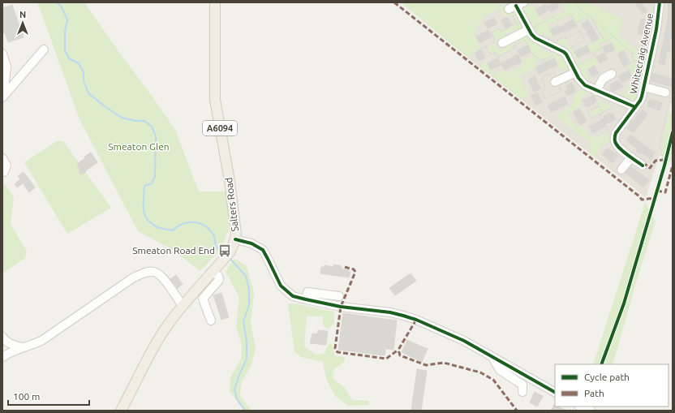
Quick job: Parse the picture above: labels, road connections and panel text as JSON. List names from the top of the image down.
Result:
{
  "streets": {
    "main road": ["A6094", "Salters Road"],
    "street": ["Whitecraig Avenue"]
  },
  "parks": ["Smeaton Glen"],
  "places": {
    "bus stop": ["Smeaton Road End"]
  },
  "legend": ["Cycle path", "Path"],
  "scale_bar": "100 m",
  "north": "top"
}
